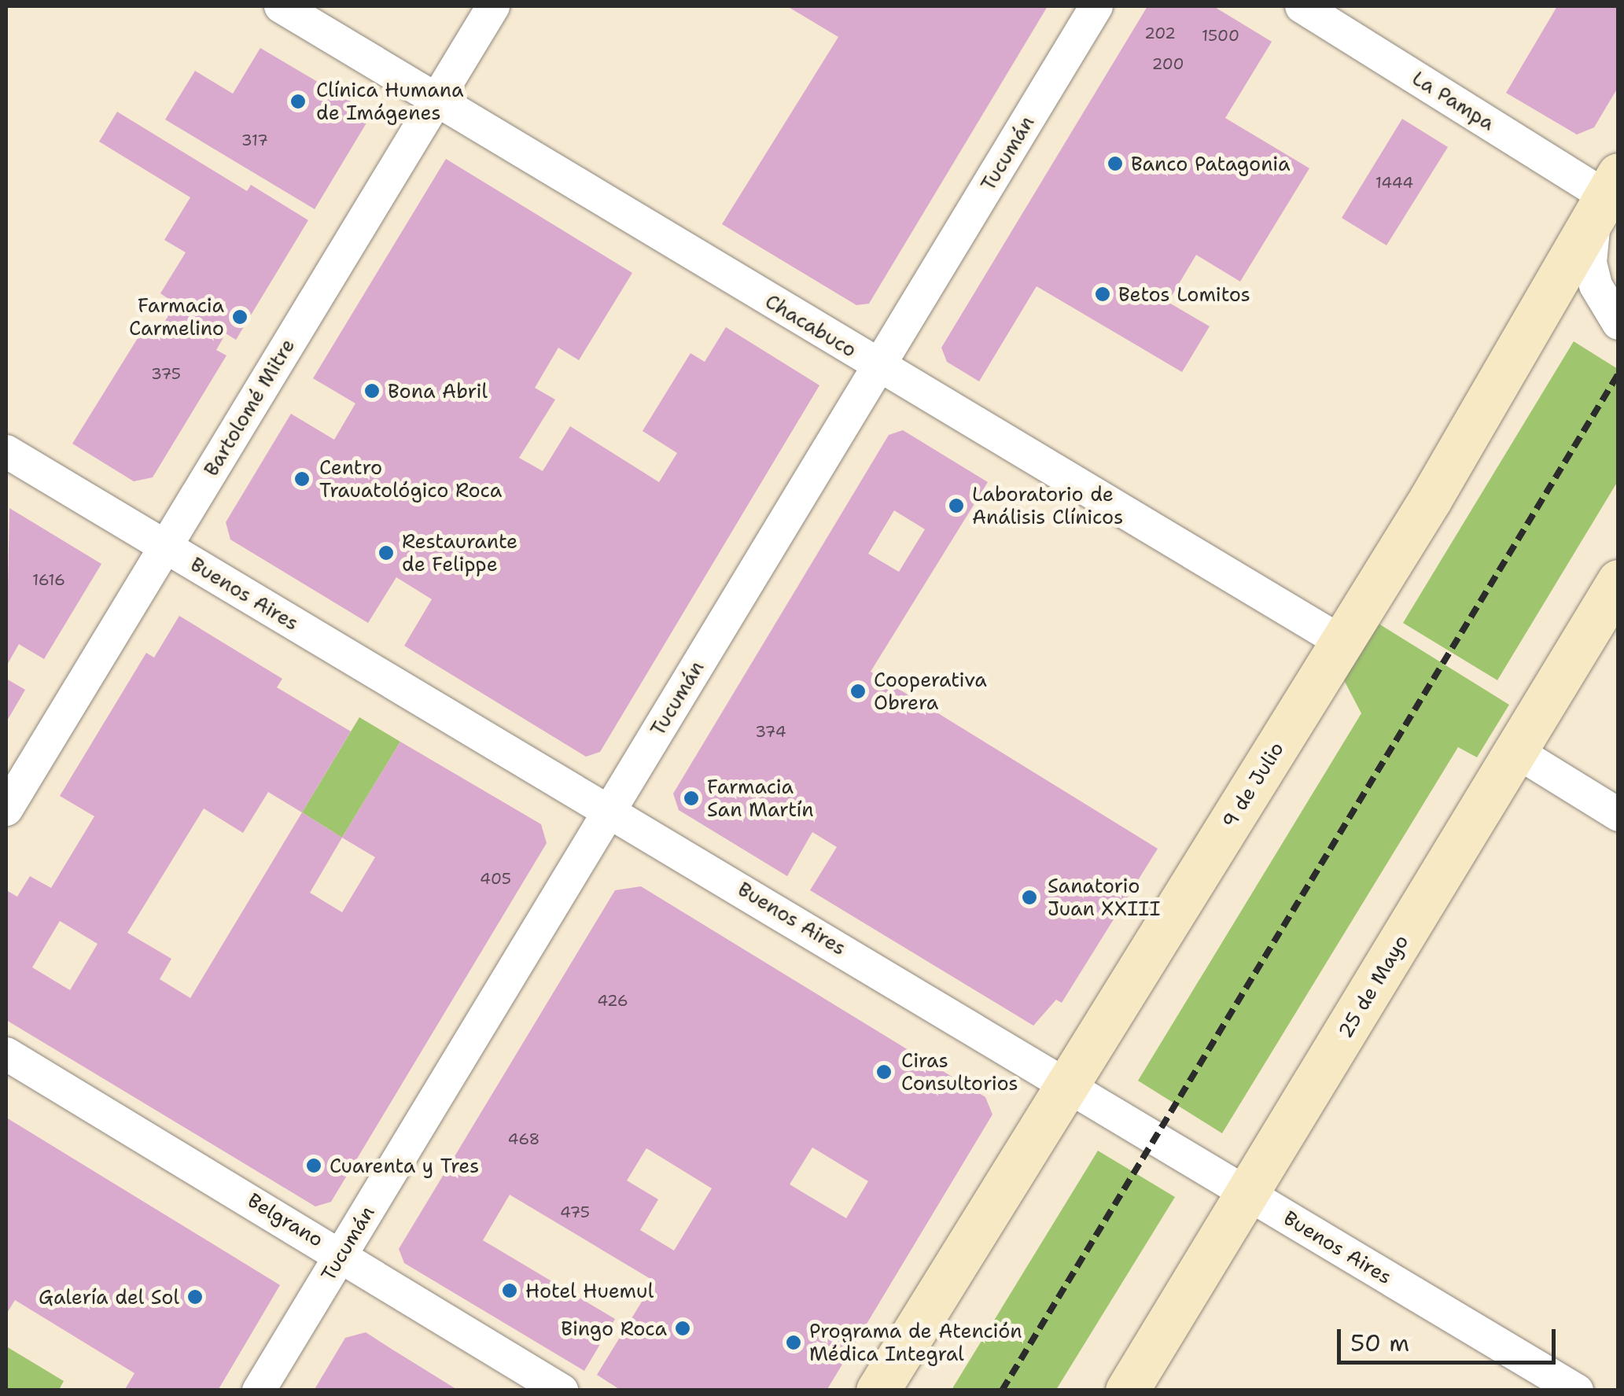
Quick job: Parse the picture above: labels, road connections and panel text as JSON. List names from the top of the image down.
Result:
{
  "streets": {
    "main road": ["9 de Julio", "25 de Mayo"],
    "street": [
      "La Pampa",
      "Tucumán",
      "Chacabuco",
      "Bartolomé Mitre",
      "Buenos Aires",
      "Belgrano"
    ]
  },
  "crossings": [
    ["La Pampa", "9 de Julio"],
    ["Tucumán", "Chacabuco"],
    ["Tucumán", "Buenos Aires"],
    ["Tucumán", "Belgrano"],
    ["Chacabuco", "Bartolomé Mitre"],
    ["Chacabuco", "9 de Julio"],
    ["Bartolomé Mitre", "Buenos Aires"],
    ["Buenos Aires", "9 de Julio"],
    ["Buenos Aires", "25 de Mayo"]
  ],
  "places": [
    "Clínica Humana de Imágenes",
    "Banco Patagonia",
    "Betos Lomitos",
    "Farmacia Carmelino",
    "Bona Abril",
    "Centro Trauatológico Roca",
    "Laboratorio de Análisis Clínicos",
    "Restaurante de Felippe",
    "Cooperativa Obrera",
    "Farmacia San Martín",
    "Sanatorio Juan XXIII",
    "Ciras Consultorios",
    "Cuarenta y Tres",
    "Hotel Huemul",
    "Galería del Sol",
    "Bingo Roca",
    "Programa de Atención Médica Integral"
  ],
  "house_numbers": [
    "202",
    "1500",
    "200",
    "317",
    "1444",
    "375",
    "1616",
    "374",
    "405",
    "426",
    "468",
    "475"
  ],
  "scale_bar": "50 m"
}
